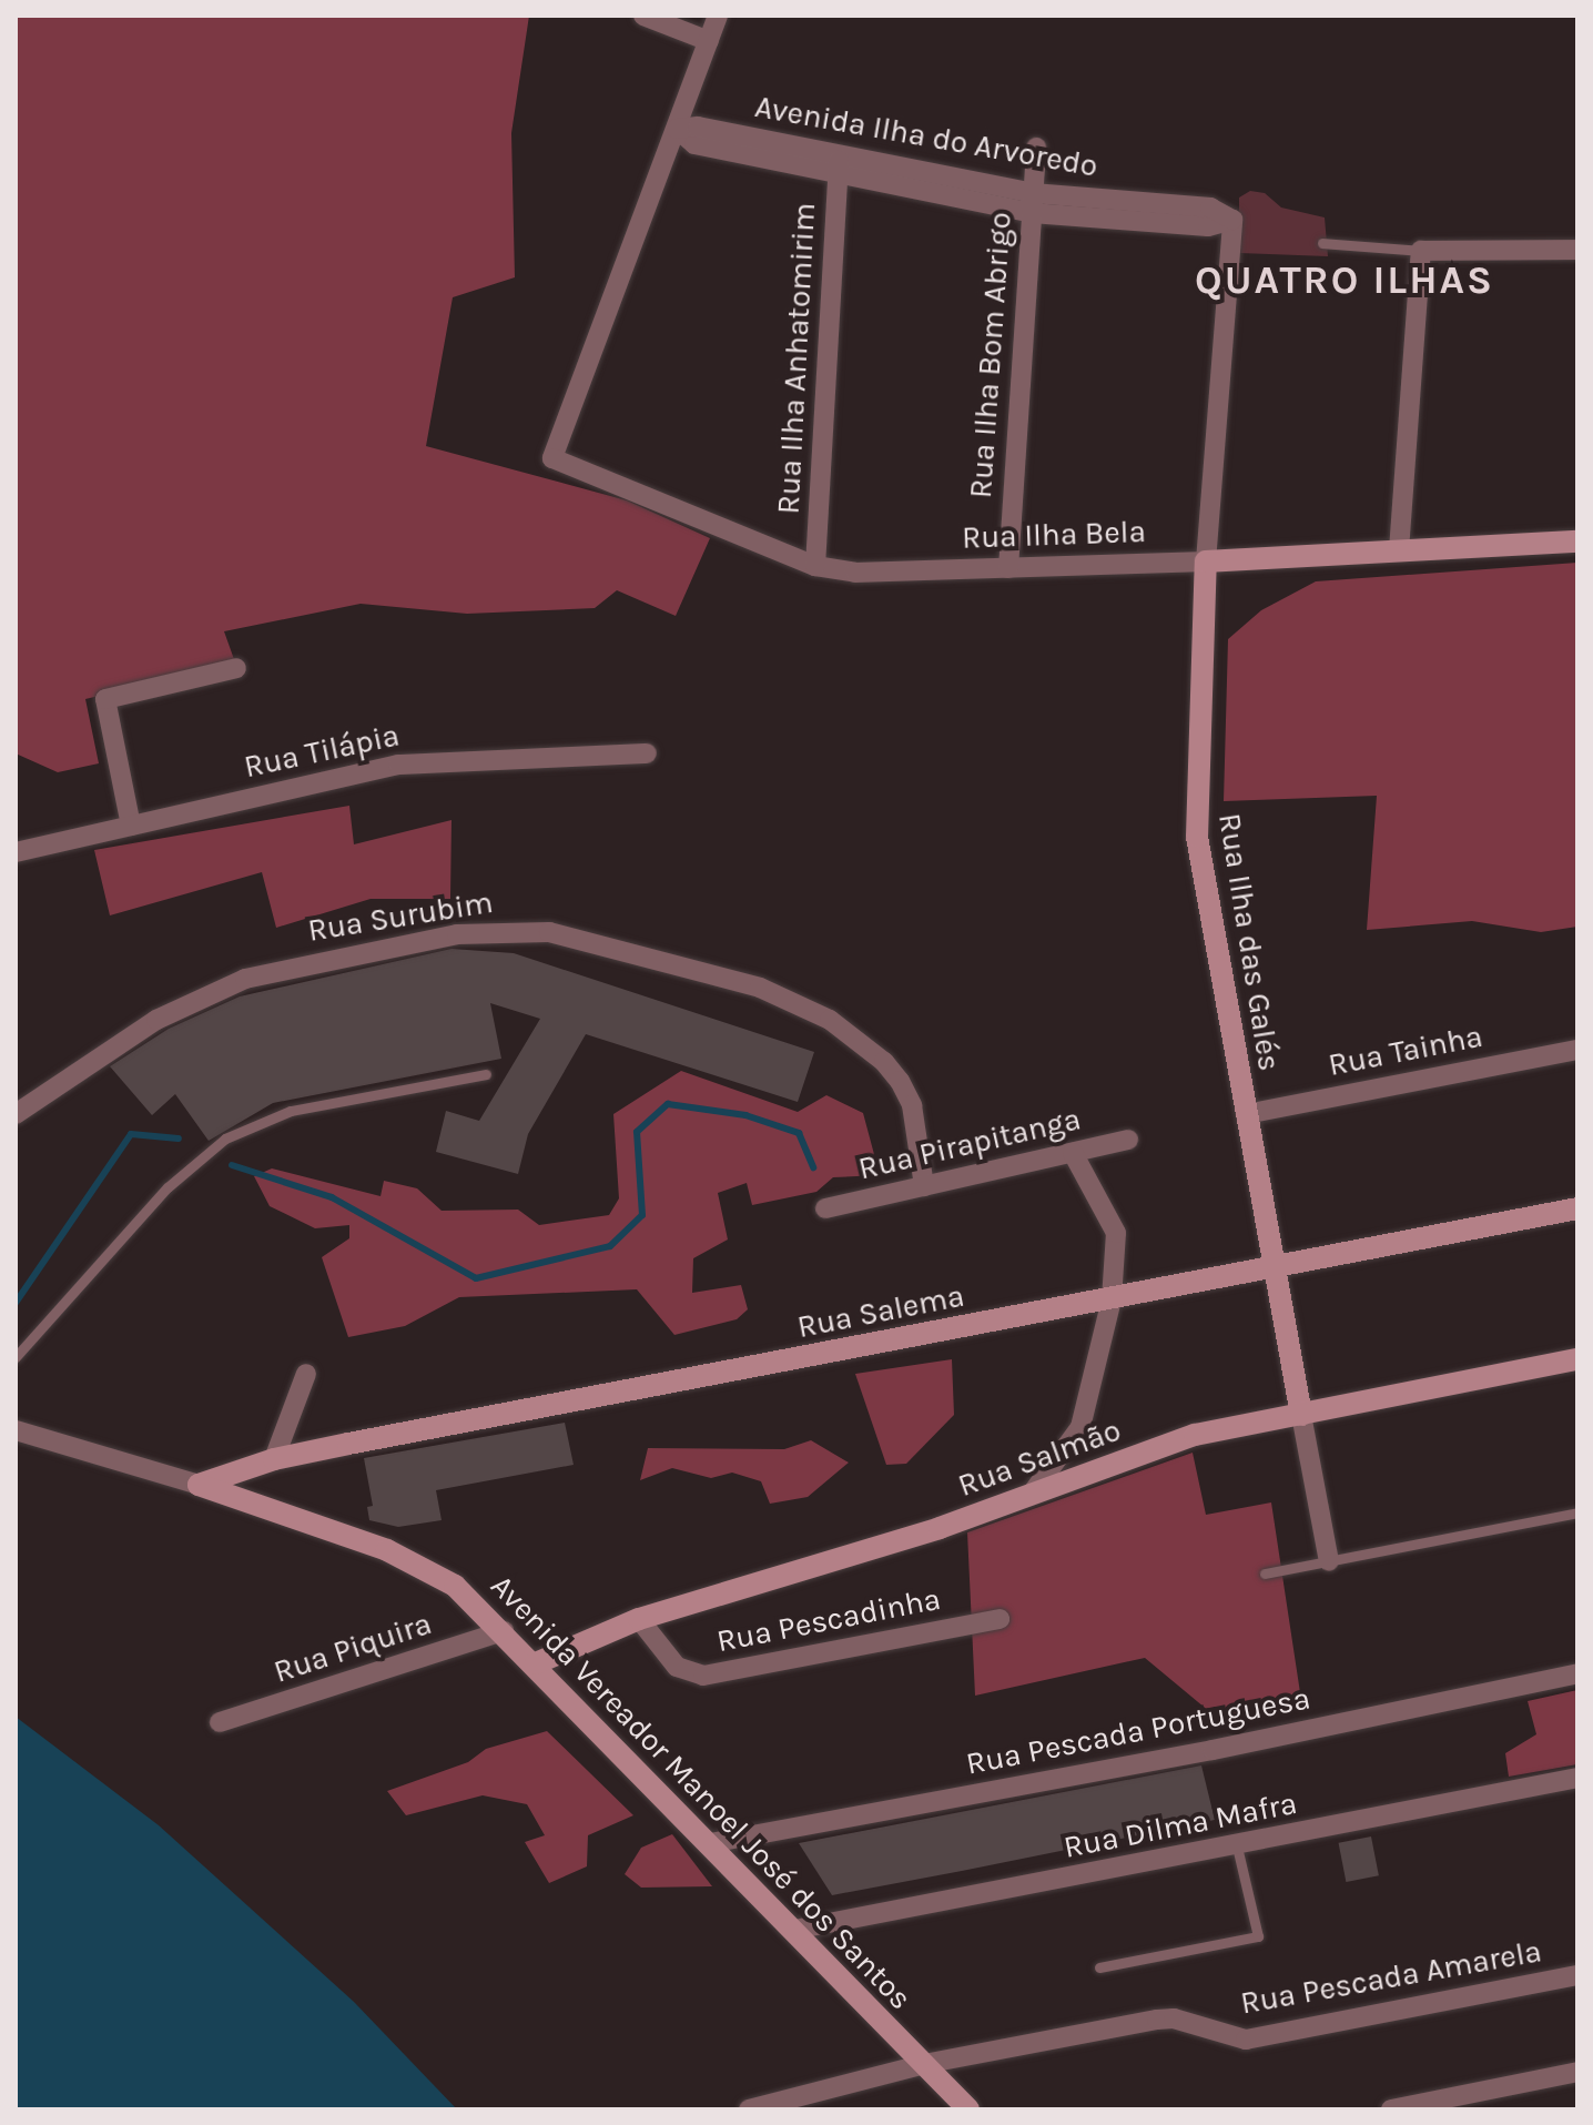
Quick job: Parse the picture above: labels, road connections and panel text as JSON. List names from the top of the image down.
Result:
{
  "streets": {
    "main road": [
      "Rua Ilha Bela",
      "Rua Ilha das Galés",
      "Rua Salema",
      "Rua Salmão",
      "Avenida Vereador Manoel José dos Santos"
    ],
    "street": [
      "Avenida Ilha do Arvoredo",
      "Rua Ilha Bom Abrigo",
      "Rua Ilha Anhatomirim",
      "Rua Tilápia",
      "Rua Surubim",
      "Rua Tainha",
      "Rua Pirapitanga",
      "Rua Pescadinha",
      "Rua Piquira",
      "Rua Pescada Portuguesa",
      "Rua Dilma Mafra",
      "Rua Pescada Amarela"
    ]
  },
  "crossings": [
    ["Avenida Ilha do Arvoredo", "Rua Ilha Bom Abrigo"],
    ["Avenida Ilha do Arvoredo", "Rua Ilha Anhatomirim"],
    ["Avenida Ilha do Arvoredo", "Rua Ilha Bela"],
    ["Avenida Ilha do Arvoredo", "Rua Ilha das Galés"],
    ["Rua Ilha Bom Abrigo", "Rua Ilha Bela"],
    ["Rua Ilha Anhatomirim", "Rua Ilha Bela"],
    ["Rua Ilha Bela", "Rua Ilha das Galés"],
    ["Rua Surubim", "Rua Pirapitanga"],
    ["Rua Ilha das Galés", "Rua Tainha"],
    ["Rua Ilha das Galés", "Rua Salema"],
    ["Rua Ilha das Galés", "Rua Salmão"],
    ["Rua Salema", "Avenida Vereador Manoel José dos Santos"],
    ["Rua Salmão", "Rua Pescadinha"],
    ["Rua Salmão", "Avenida Vereador Manoel José dos Santos"],
    ["Rua Piquira", "Avenida Vereador Manoel José dos Santos"],
    ["Rua Pescada Portuguesa", "Avenida Vereador Manoel José dos Santos"],
    ["Avenida Vereador Manoel José dos Santos", "Rua Dilma Mafra"],
    ["Avenida Vereador Manoel José dos Santos", "Rua Pescada Amarela"]
  ],
  "districts": ["QUATRO ILHAS"]
}
